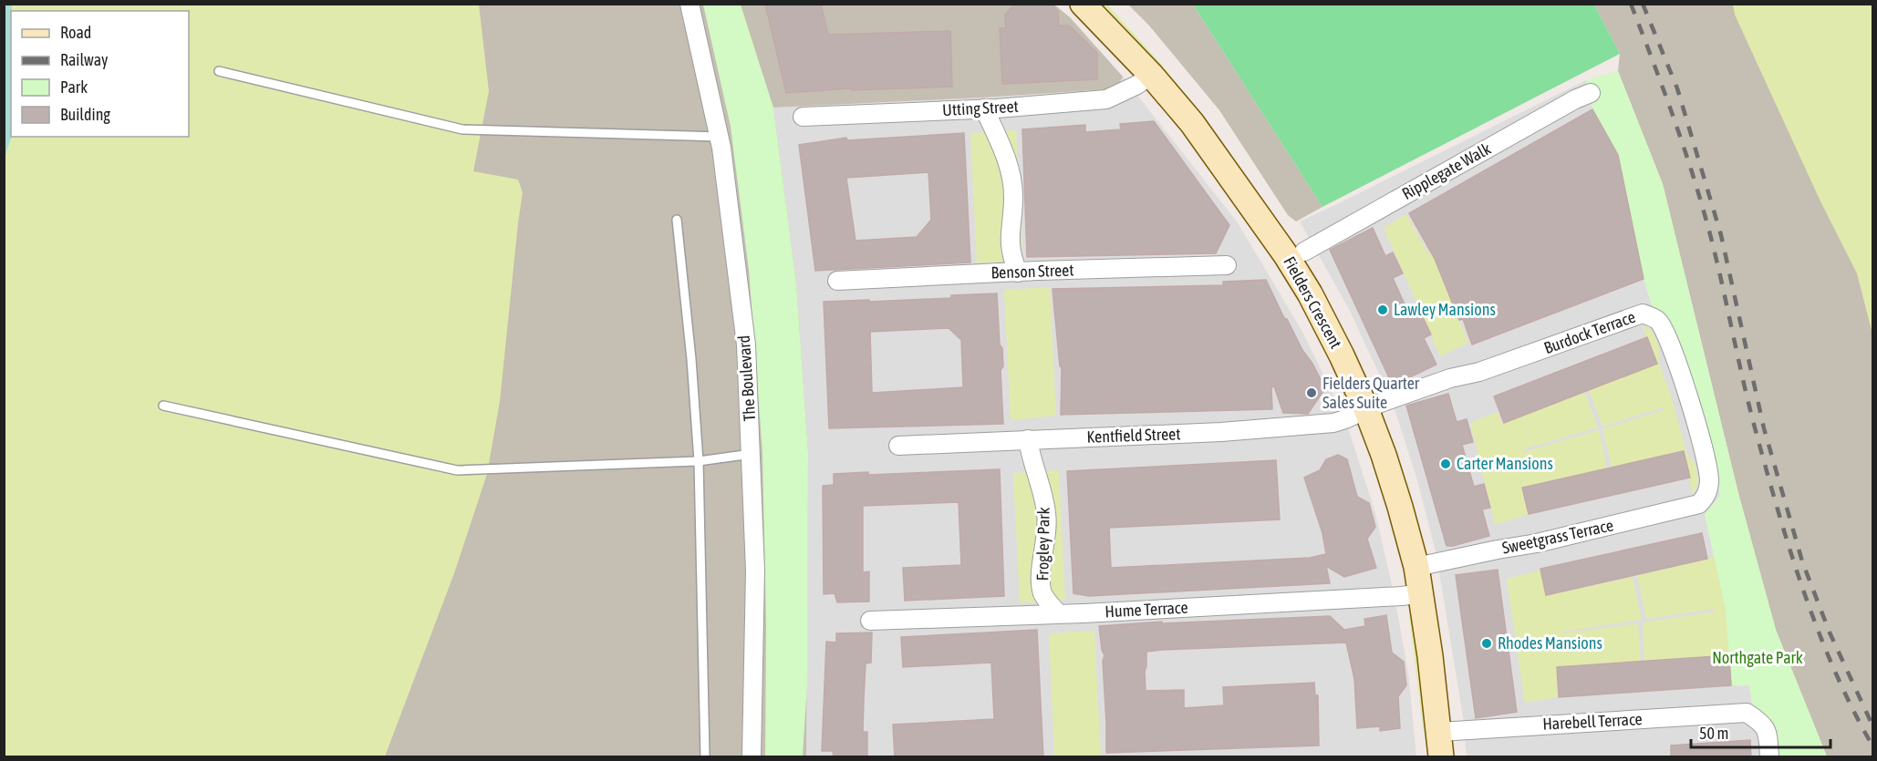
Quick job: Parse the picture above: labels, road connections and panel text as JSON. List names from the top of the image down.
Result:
{
  "streets": {
    "street": [
      "Utting Street",
      "Ripplegate Walk",
      "Benson Street",
      "Fielders Crescent",
      "Burdock Terrace",
      "The Boulevard",
      "Kentfield Street",
      "Sweetgrass Terrace",
      "Frogley Park",
      "Hume Terrace",
      "Harebell Terrace"
    ]
  },
  "crossings": [
    ["Utting Street", "Fielders Crescent"],
    ["Fielders Crescent", "Burdock Terrace"],
    ["Fielders Crescent", "Kentfield Street"],
    ["Fielders Crescent", "Sweetgrass Terrace"],
    ["Fielders Crescent", "Hume Terrace"],
    ["Fielders Crescent", "Harebell Terrace"],
    ["Burdock Terrace", "Kentfield Street"],
    ["Burdock Terrace", "Sweetgrass Terrace"],
    ["Kentfield Street", "Frogley Park"],
    ["Frogley Park", "Hume Terrace"]
  ],
  "parks": ["Northgate Park"],
  "places": [
    "Lawley Mansions",
    "Fielders Quarter Sales Suite",
    "Carter Mansions",
    "Rhodes Mansions"
  ],
  "legend": [
    "Road",
    "Railway",
    "Park",
    "Building"
  ],
  "scale_bar": "50 m"
}
